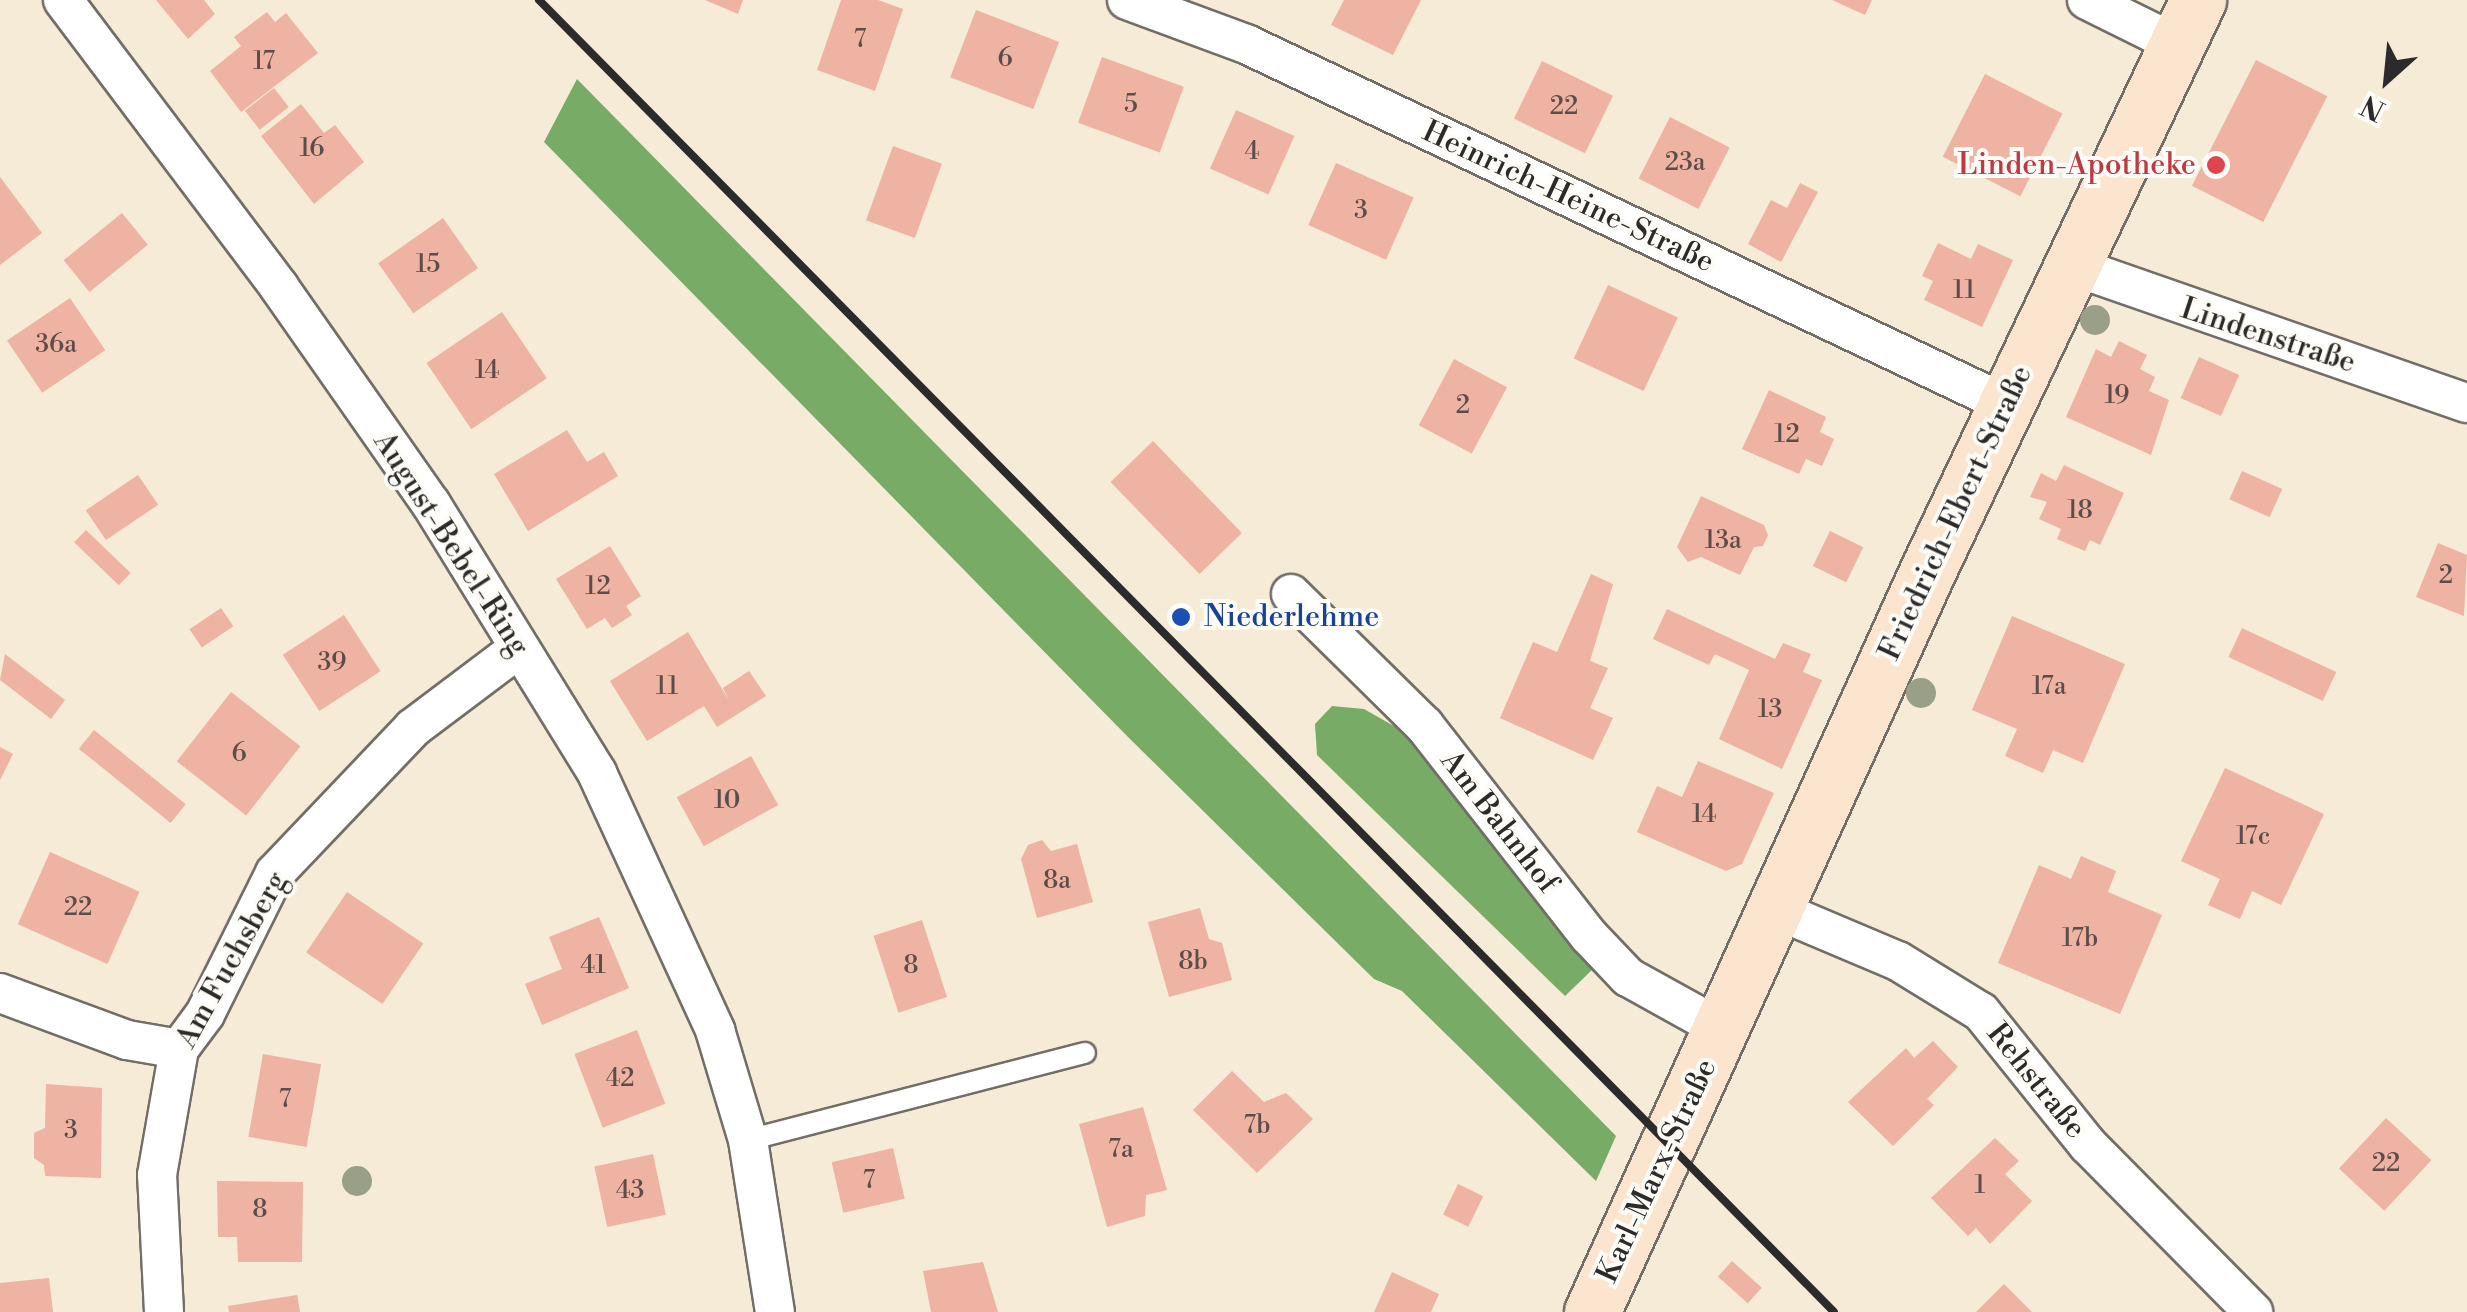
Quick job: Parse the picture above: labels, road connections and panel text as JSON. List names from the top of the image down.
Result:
{
  "streets": {
    "street": [
      "Heinrich-Heine-Straße",
      "Lindenstraße",
      "Friedrich-Ebert-Straße",
      "August-Bebel-Ring",
      "Am Bahnhof",
      "Am Fuchsberg",
      "Rehstraße",
      "Karl-Marx-Straße"
    ]
  },
  "crossings": [
    ["Heinrich-Heine-Straße", "Friedrich-Ebert-Straße"],
    ["Lindenstraße", "Friedrich-Ebert-Straße"],
    ["Friedrich-Ebert-Straße", "Am Bahnhof"],
    ["Friedrich-Ebert-Straße", "Rehstraße"],
    ["Friedrich-Ebert-Straße", "Karl-Marx-Straße"],
    ["August-Bebel-Ring", "Am Fuchsberg"],
    ["Am Bahnhof", "Karl-Marx-Straße"]
  ],
  "places": ["Linden-Apotheke", "Niederlehme"],
  "house_numbers": [
    "7",
    "6",
    "17",
    "5",
    "22",
    "16",
    "4",
    "23a",
    "3",
    "15",
    "11",
    "36a",
    "14",
    "19",
    "2",
    "12",
    "18",
    "13a",
    "2",
    "12",
    "39",
    "11",
    "17a",
    "13",
    "6",
    "10",
    "14",
    "17c",
    "8a",
    "22",
    "17b",
    "8b",
    "41",
    "8",
    "42",
    "7",
    "7b",
    "3",
    "7a",
    "22",
    "7",
    "1",
    "43",
    "8"
  ],
  "north": "bottom left"
}
